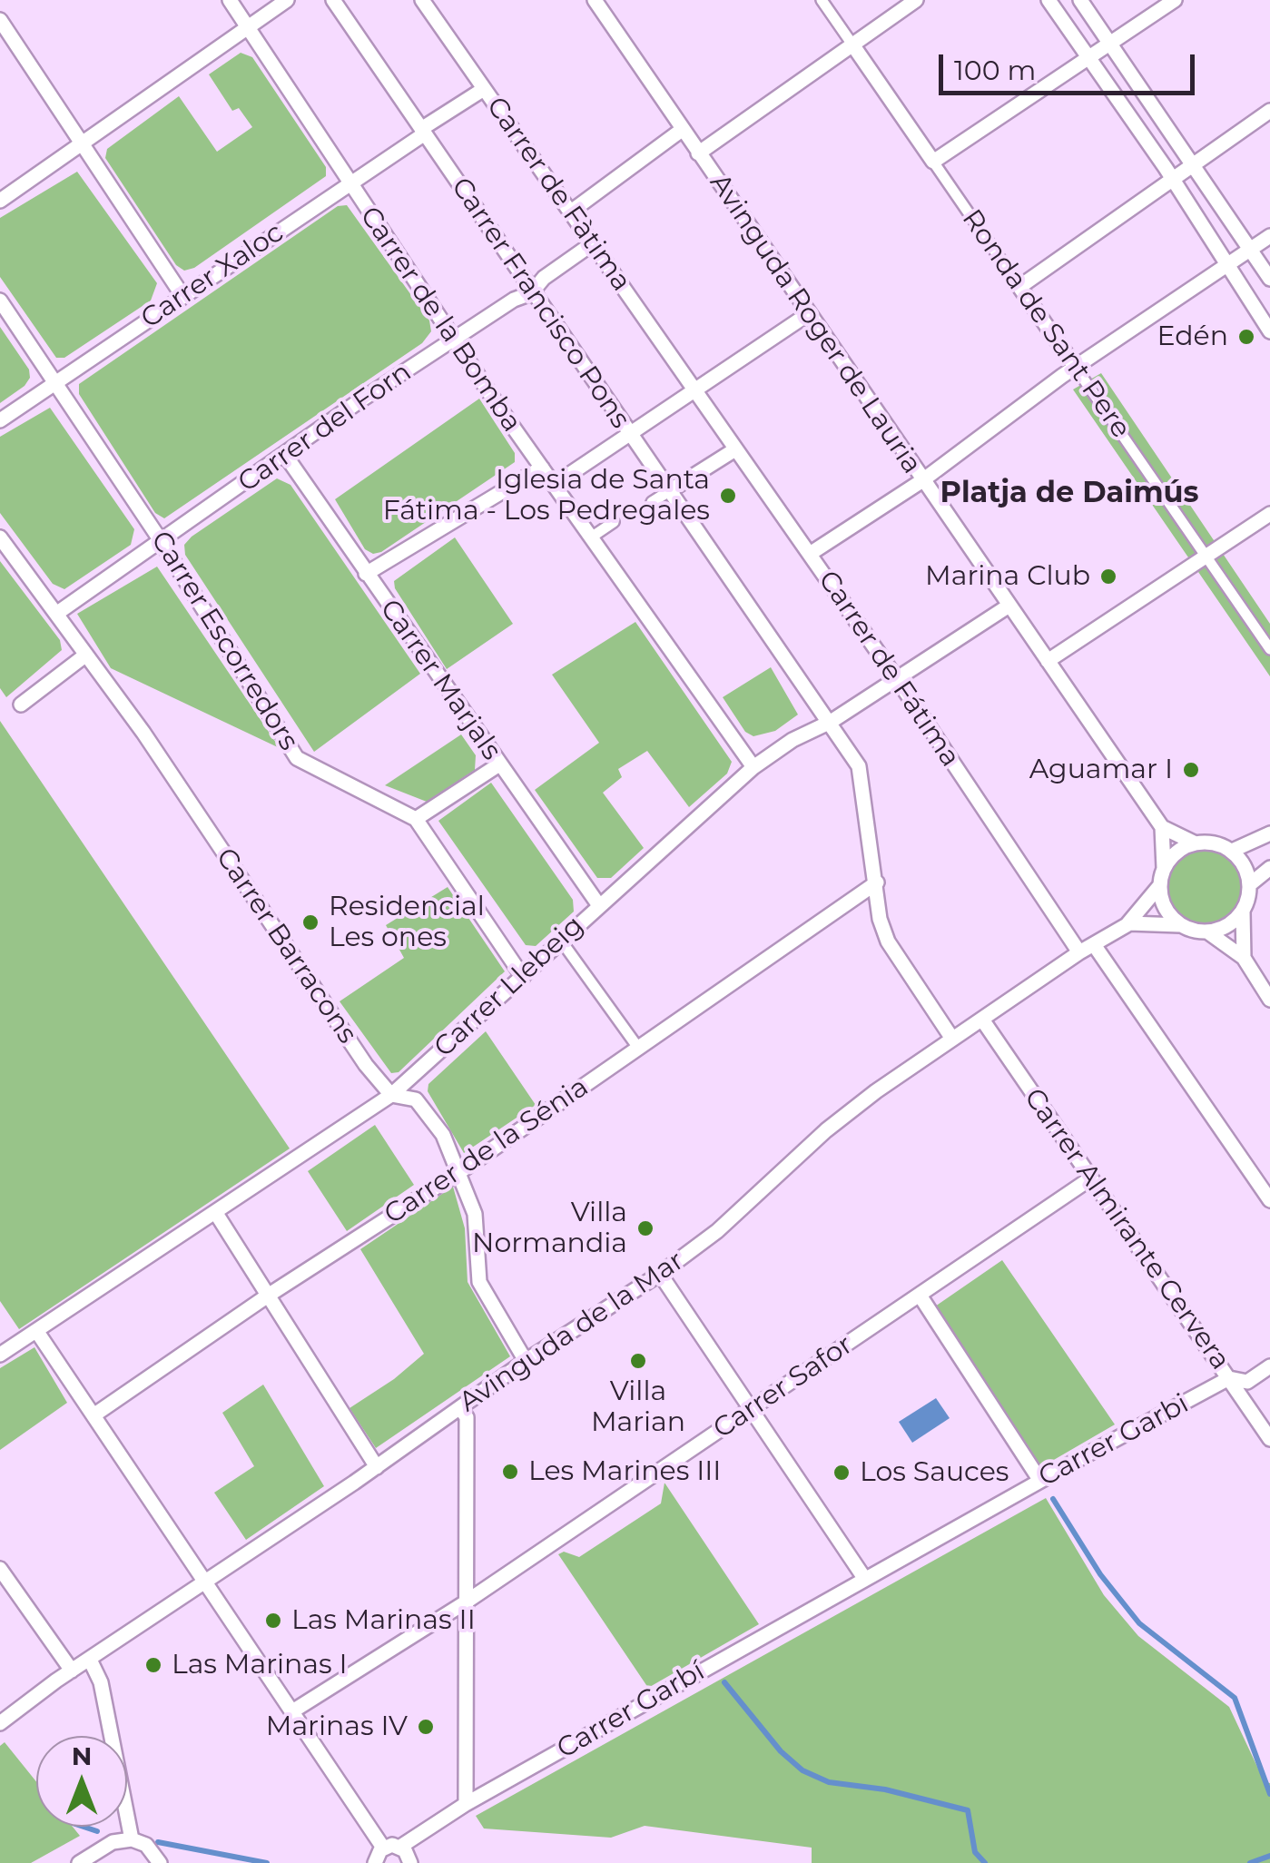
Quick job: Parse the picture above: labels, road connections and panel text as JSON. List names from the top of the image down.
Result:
{
  "streets": {
    "street": [
      "Carrer de Fàtima",
      "Carrer Xaloc",
      "Carrer Francisco Pons",
      "Carrer de la Bomba",
      "Avinguda Roger de Lauria",
      "Ronda de Sant Pere",
      "Carrer del Forn",
      "Carrer Escorredors",
      "Carrer de Fátima",
      "Carrer Marjals",
      "Carrer Barracons",
      "Carrer Llebeig",
      "Carrer de la Sénia",
      "Carrer Almirante Cervera",
      "Avinguda de la Mar",
      "Carrer Safor",
      "Carrer Garbi",
      "Carrer Garbí"
    ]
  },
  "crossings": [
    ["Carrer de Fàtima", "Carrer Xaloc"],
    ["Carrer de Fàtima", "Carrer del Forn"],
    ["Carrer de Fàtima", "Carrer de Fátima"],
    ["Carrer Xaloc", "Carrer Francisco Pons"],
    ["Carrer Xaloc", "Carrer de la Bomba"],
    ["Carrer Xaloc", "Carrer Escorredors"],
    ["Carrer Francisco Pons", "Carrer del Forn"],
    ["Carrer Francisco Pons", "Carrer Llebeig"],
    ["Carrer Francisco Pons", "Carrer de la Sénia"],
    ["Carrer Francisco Pons", "Avinguda de la Mar"],
    ["Carrer de la Bomba", "Carrer del Forn"],
    ["Carrer de la Bomba", "Carrer Llebeig"],
    ["Avinguda Roger de Lauria", "Carrer Llebeig"],
    ["Carrer del Forn", "Carrer Escorredors"],
    ["Carrer del Forn", "Carrer Marjals"],
    ["Carrer del Forn", "Carrer Barracons"],
    ["Carrer Escorredors", "Carrer Llebeig"],
    ["Carrer de Fátima", "Carrer Llebeig"],
    ["Carrer de Fátima", "Avinguda de la Mar"],
    ["Carrer Marjals", "Carrer Llebeig"],
    ["Carrer Barracons", "Carrer Llebeig"],
    ["Carrer Barracons", "Carrer de la Sénia"],
    ["Carrer Barracons", "Avinguda de la Mar"],
    ["Carrer Almirante Cervera", "Avinguda de la Mar"],
    ["Carrer Almirante Cervera", "Carrer Safor"],
    ["Carrer Almirante Cervera", "Carrer Garbi"],
    ["Carrer Garbi", "Carrer Garbí"]
  ],
  "districts": ["Platja de Daimús"],
  "places": [
    "Edén",
    "Iglesia de Santa Fátima - Los Pedregales",
    "Marina Club",
    "Aguamar I",
    "Residencial Les ones",
    "Villa Normandia",
    "Villa Marian",
    "Les Marines III",
    "Los Sauces",
    "Las Marinas II",
    "Las Marinas I",
    "Marinas IV"
  ],
  "scale_bar": "100 m",
  "north": "top"
}
